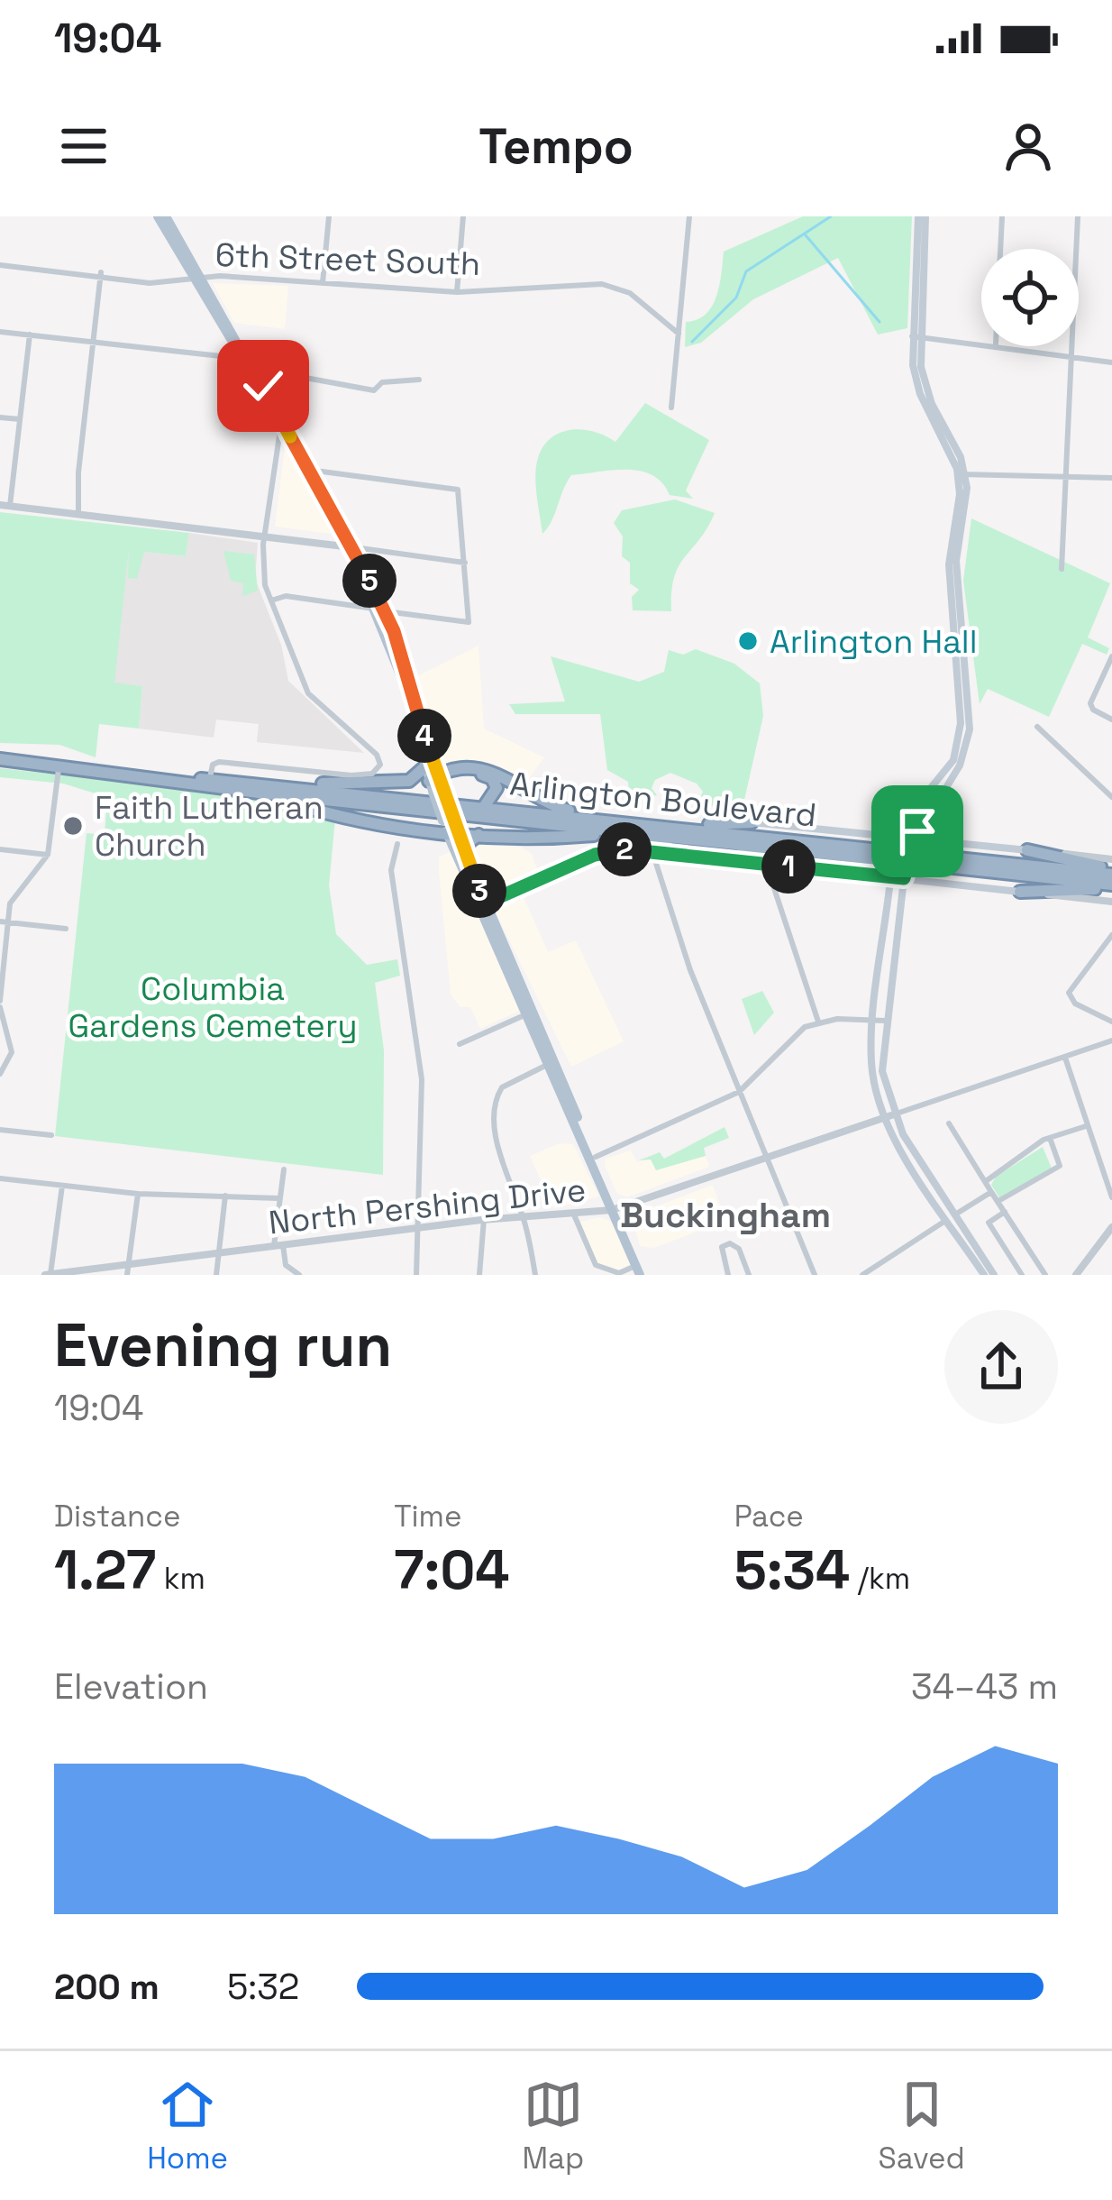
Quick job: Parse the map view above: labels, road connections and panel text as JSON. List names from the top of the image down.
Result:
{
  "streets": {
    "highway": ["Arlington Boulevard"],
    "street": ["6th Street South", "North Pershing Drive"]
  },
  "districts": ["Buckingham"],
  "parks": ["Columbia Gardens Cemetery"],
  "places": ["Arlington Hall", "Faith Lutheran Church"],
  "page": {
    "status": "19:04",
    "header": "Tempo",
    "pins": [
      "5",
      "4",
      "2",
      "1",
      "3"
    ],
    "heading": ["Evening run", "19:04"],
    "stats": [
      ["Distance", "1.27 km"],
      ["Time", "7:04"],
      ["Pace", "5:34 /km"]
    ],
    "chart": ["Elevation", "34–43 m"],
    "list": [
      {
        "name": "200 m",
        "note": "5:32"
      }
    ],
    "tabs": ["Home", "Map", "Saved"]
  }
}
